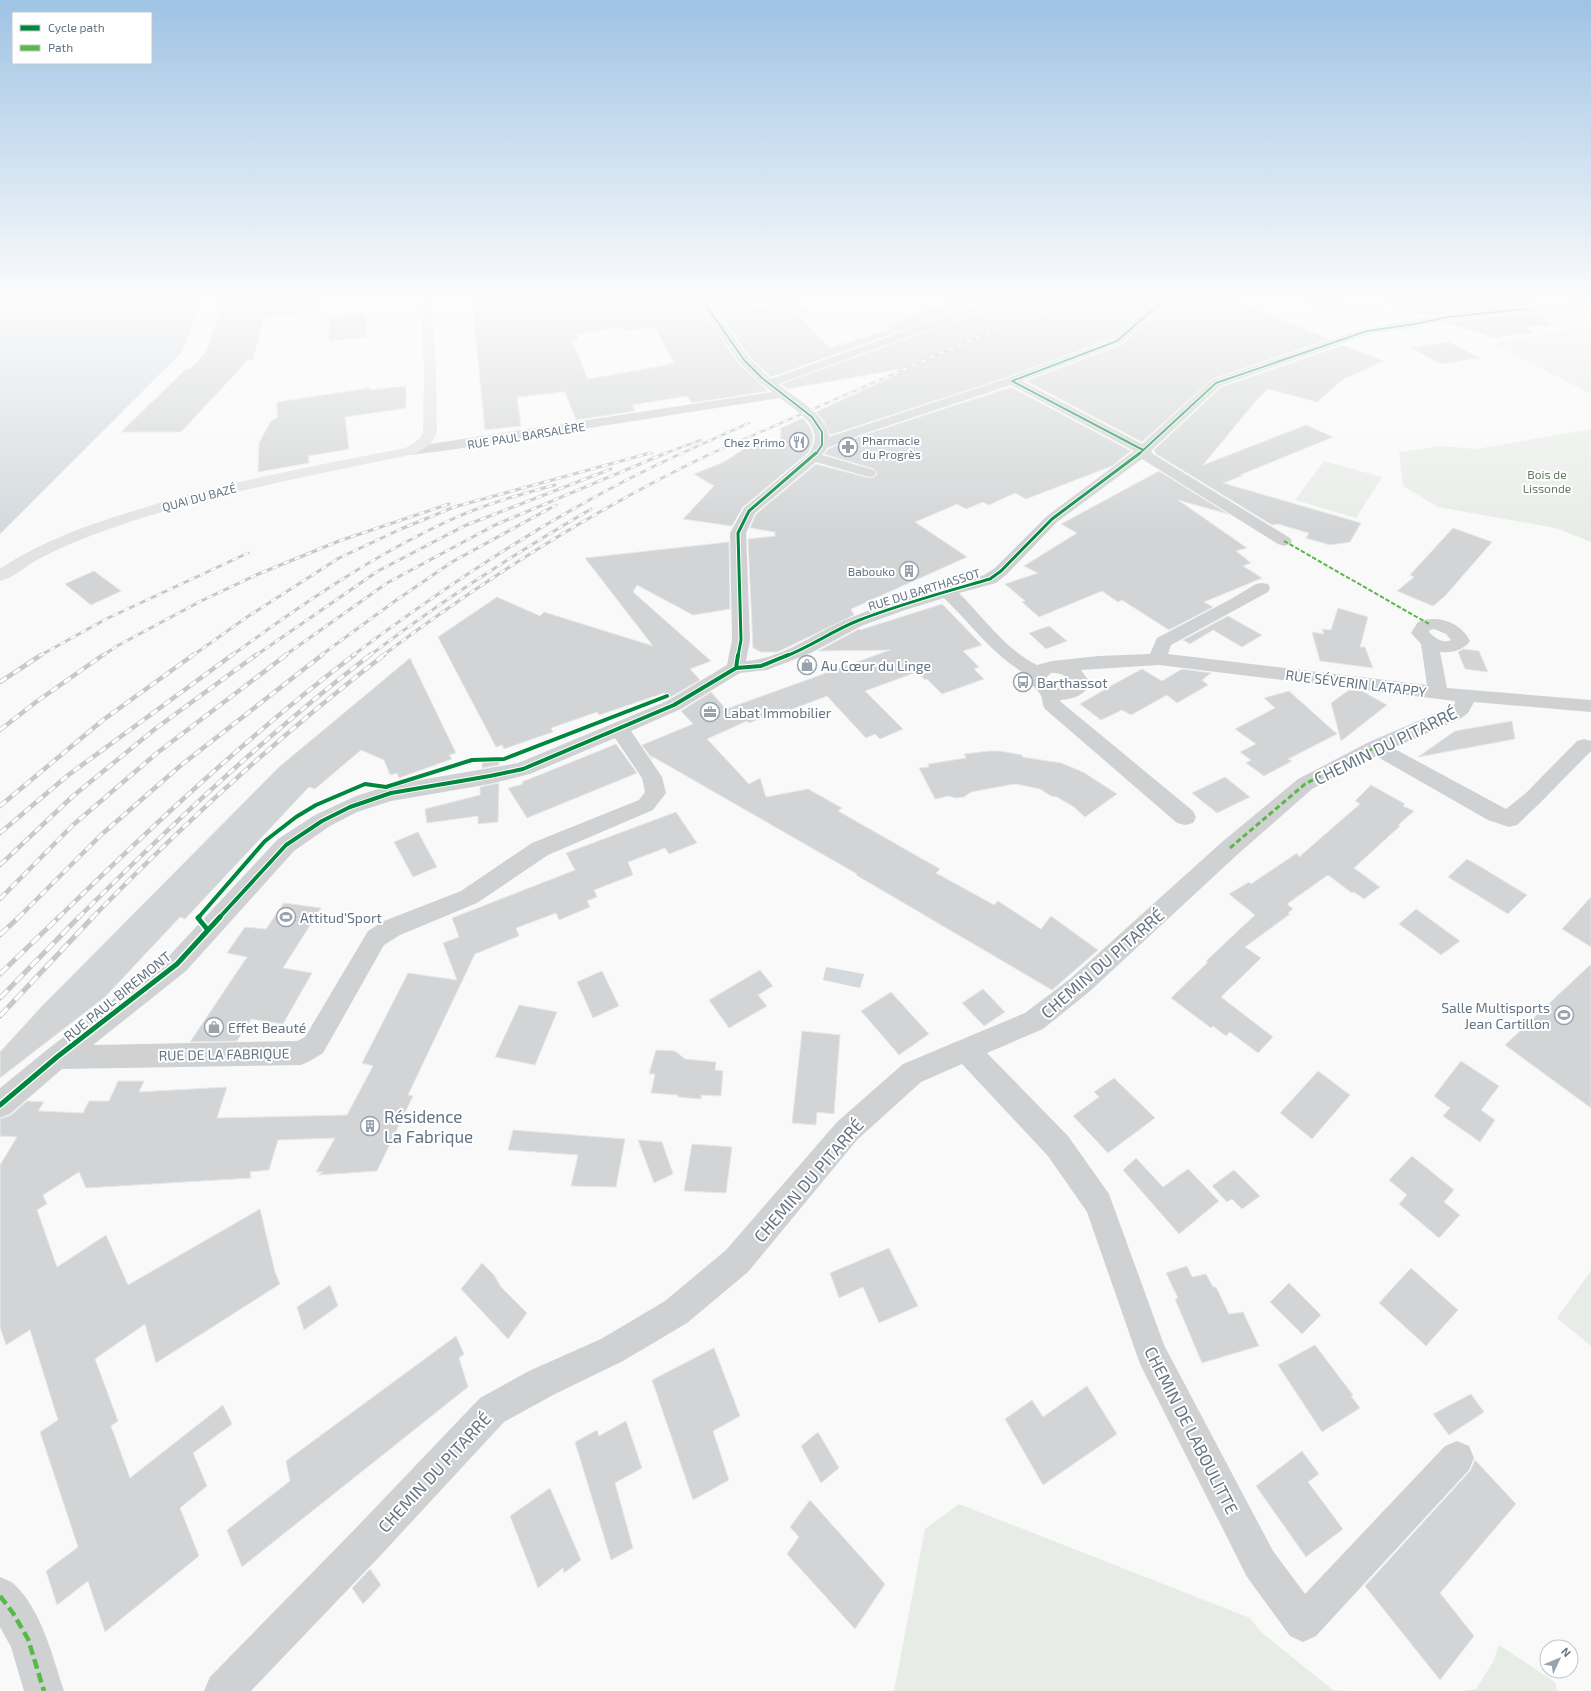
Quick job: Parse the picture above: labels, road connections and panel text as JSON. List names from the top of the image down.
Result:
{
  "streets": {
    "main road": ["QUAI DU BAZÉ"],
    "street": [
      "RUE PAUL BARSALÈRE",
      "RUE DU BARTHASSOT",
      "RUE SÉVERIN LATAPPY",
      "CHEMIN DU PITARRÉ",
      "RUE PAUL BIREMONT",
      "RUE DE LA FABRIQUE",
      "CHEMIN DE LABOULITTE"
    ]
  },
  "crossings": [
    ["RUE PAUL BARSALÈRE", "QUAI DU BAZÉ"],
    ["RUE DU BARTHASSOT", "RUE PAUL BIREMONT"],
    ["RUE SÉVERIN LATAPPY", "CHEMIN DU PITARRÉ"],
    ["CHEMIN DU PITARRÉ", "CHEMIN DE LABOULITTE"],
    ["RUE PAUL BIREMONT", "RUE DE LA FABRIQUE"]
  ],
  "parks": ["Bois de Lissonde"],
  "places": {
    "restaurant": ["Chez Primo"],
    "pharmacy": ["Pharmacie du Progrès"],
    "building": ["Babouko", "Résidence La Fabrique"],
    "shop": ["Au Cœur du Linge", "Effet Beauté"],
    "bus stop": ["Barthassot"],
    "office": ["Labat Immobilier"],
    "sports": ["Attitud'Sport", "Salle Multisports Jean Cartillon"]
  },
  "legend": ["Cycle path", "Path"],
  "north": "top right"
}
